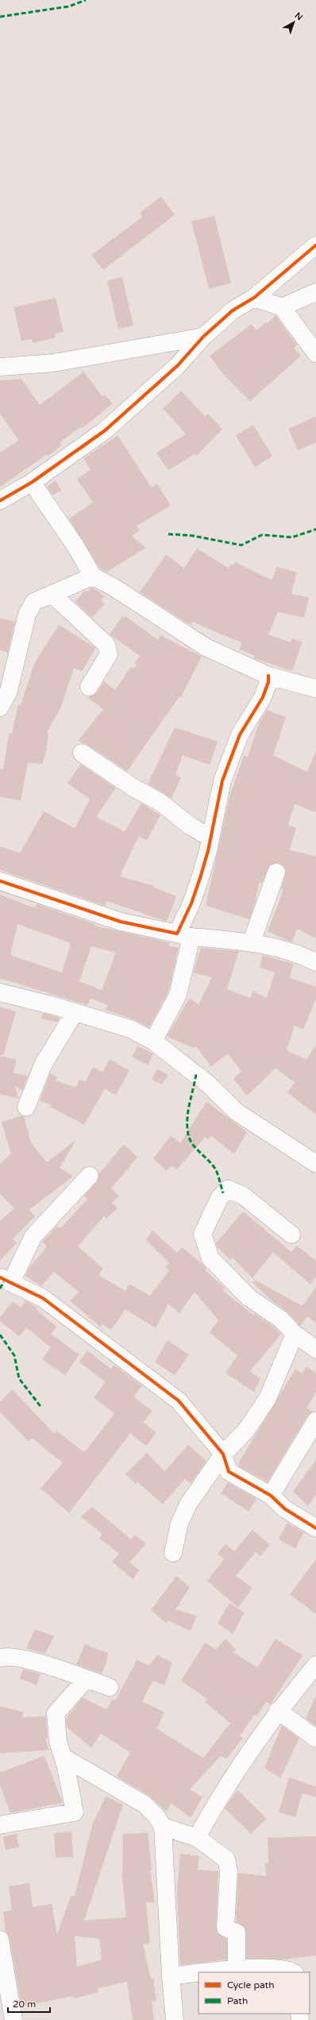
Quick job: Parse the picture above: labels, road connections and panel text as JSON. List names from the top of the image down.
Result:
{
  "legend": ["Cycle path", "Path"],
  "scale_bar": "20 m",
  "north": "top right"
}
